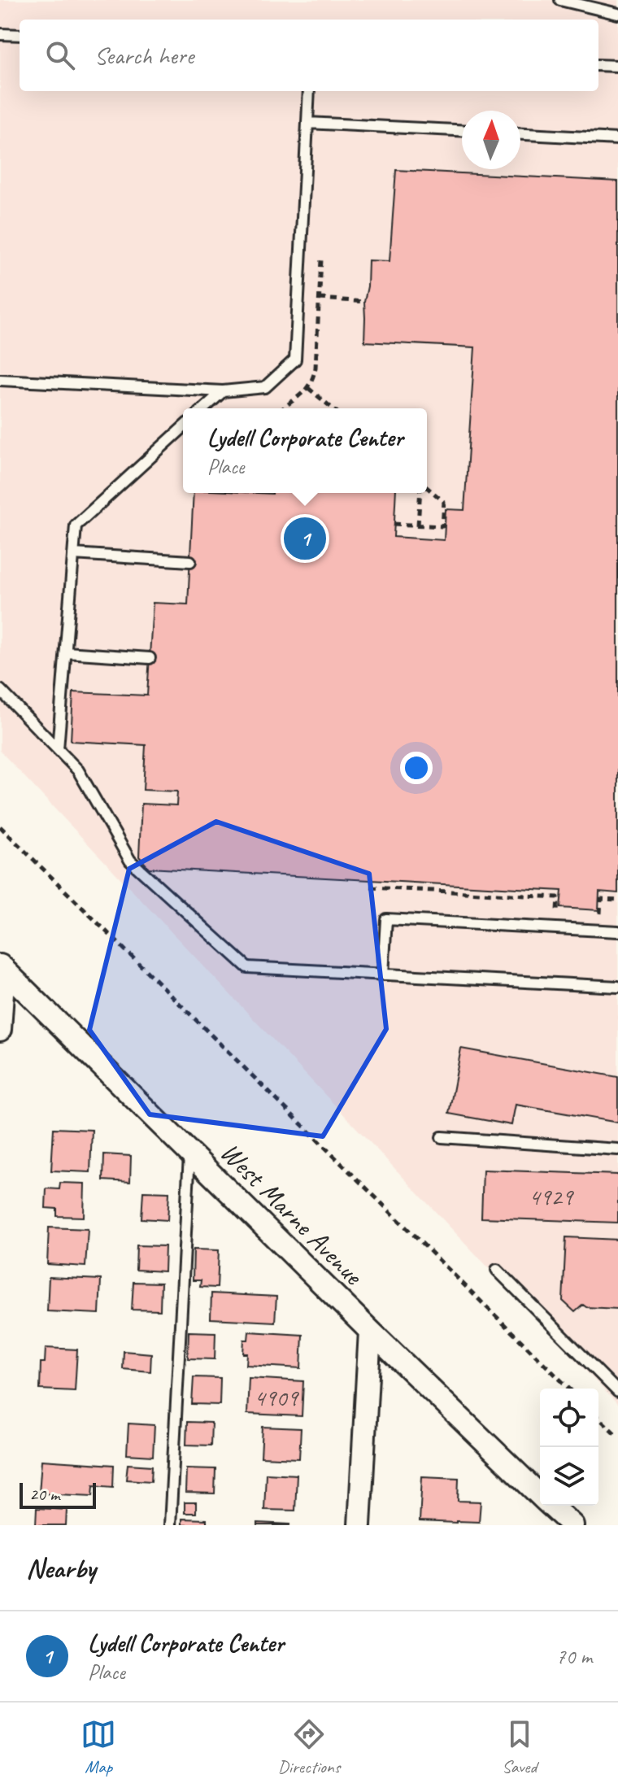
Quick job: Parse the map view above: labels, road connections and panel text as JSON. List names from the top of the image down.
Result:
{
  "streets": {
    "street": ["West Marne Avenue"]
  },
  "house_numbers": ["4929", "4909"],
  "scale_bar": "20 m",
  "north": "top",
  "page": {
    "search": "Search here",
    "popup": ["Lydell Corporate Center", "Place"],
    "pins": "1",
    "scale": "20 m",
    "heading": "Nearby",
    "list": [
      {
        "mark": "1",
        "name": "Lydell Corporate Center",
        "note": "Place",
        "value": "70 m"
      }
    ],
    "nav": ["Map", "Directions", "Saved"]
  }
}
